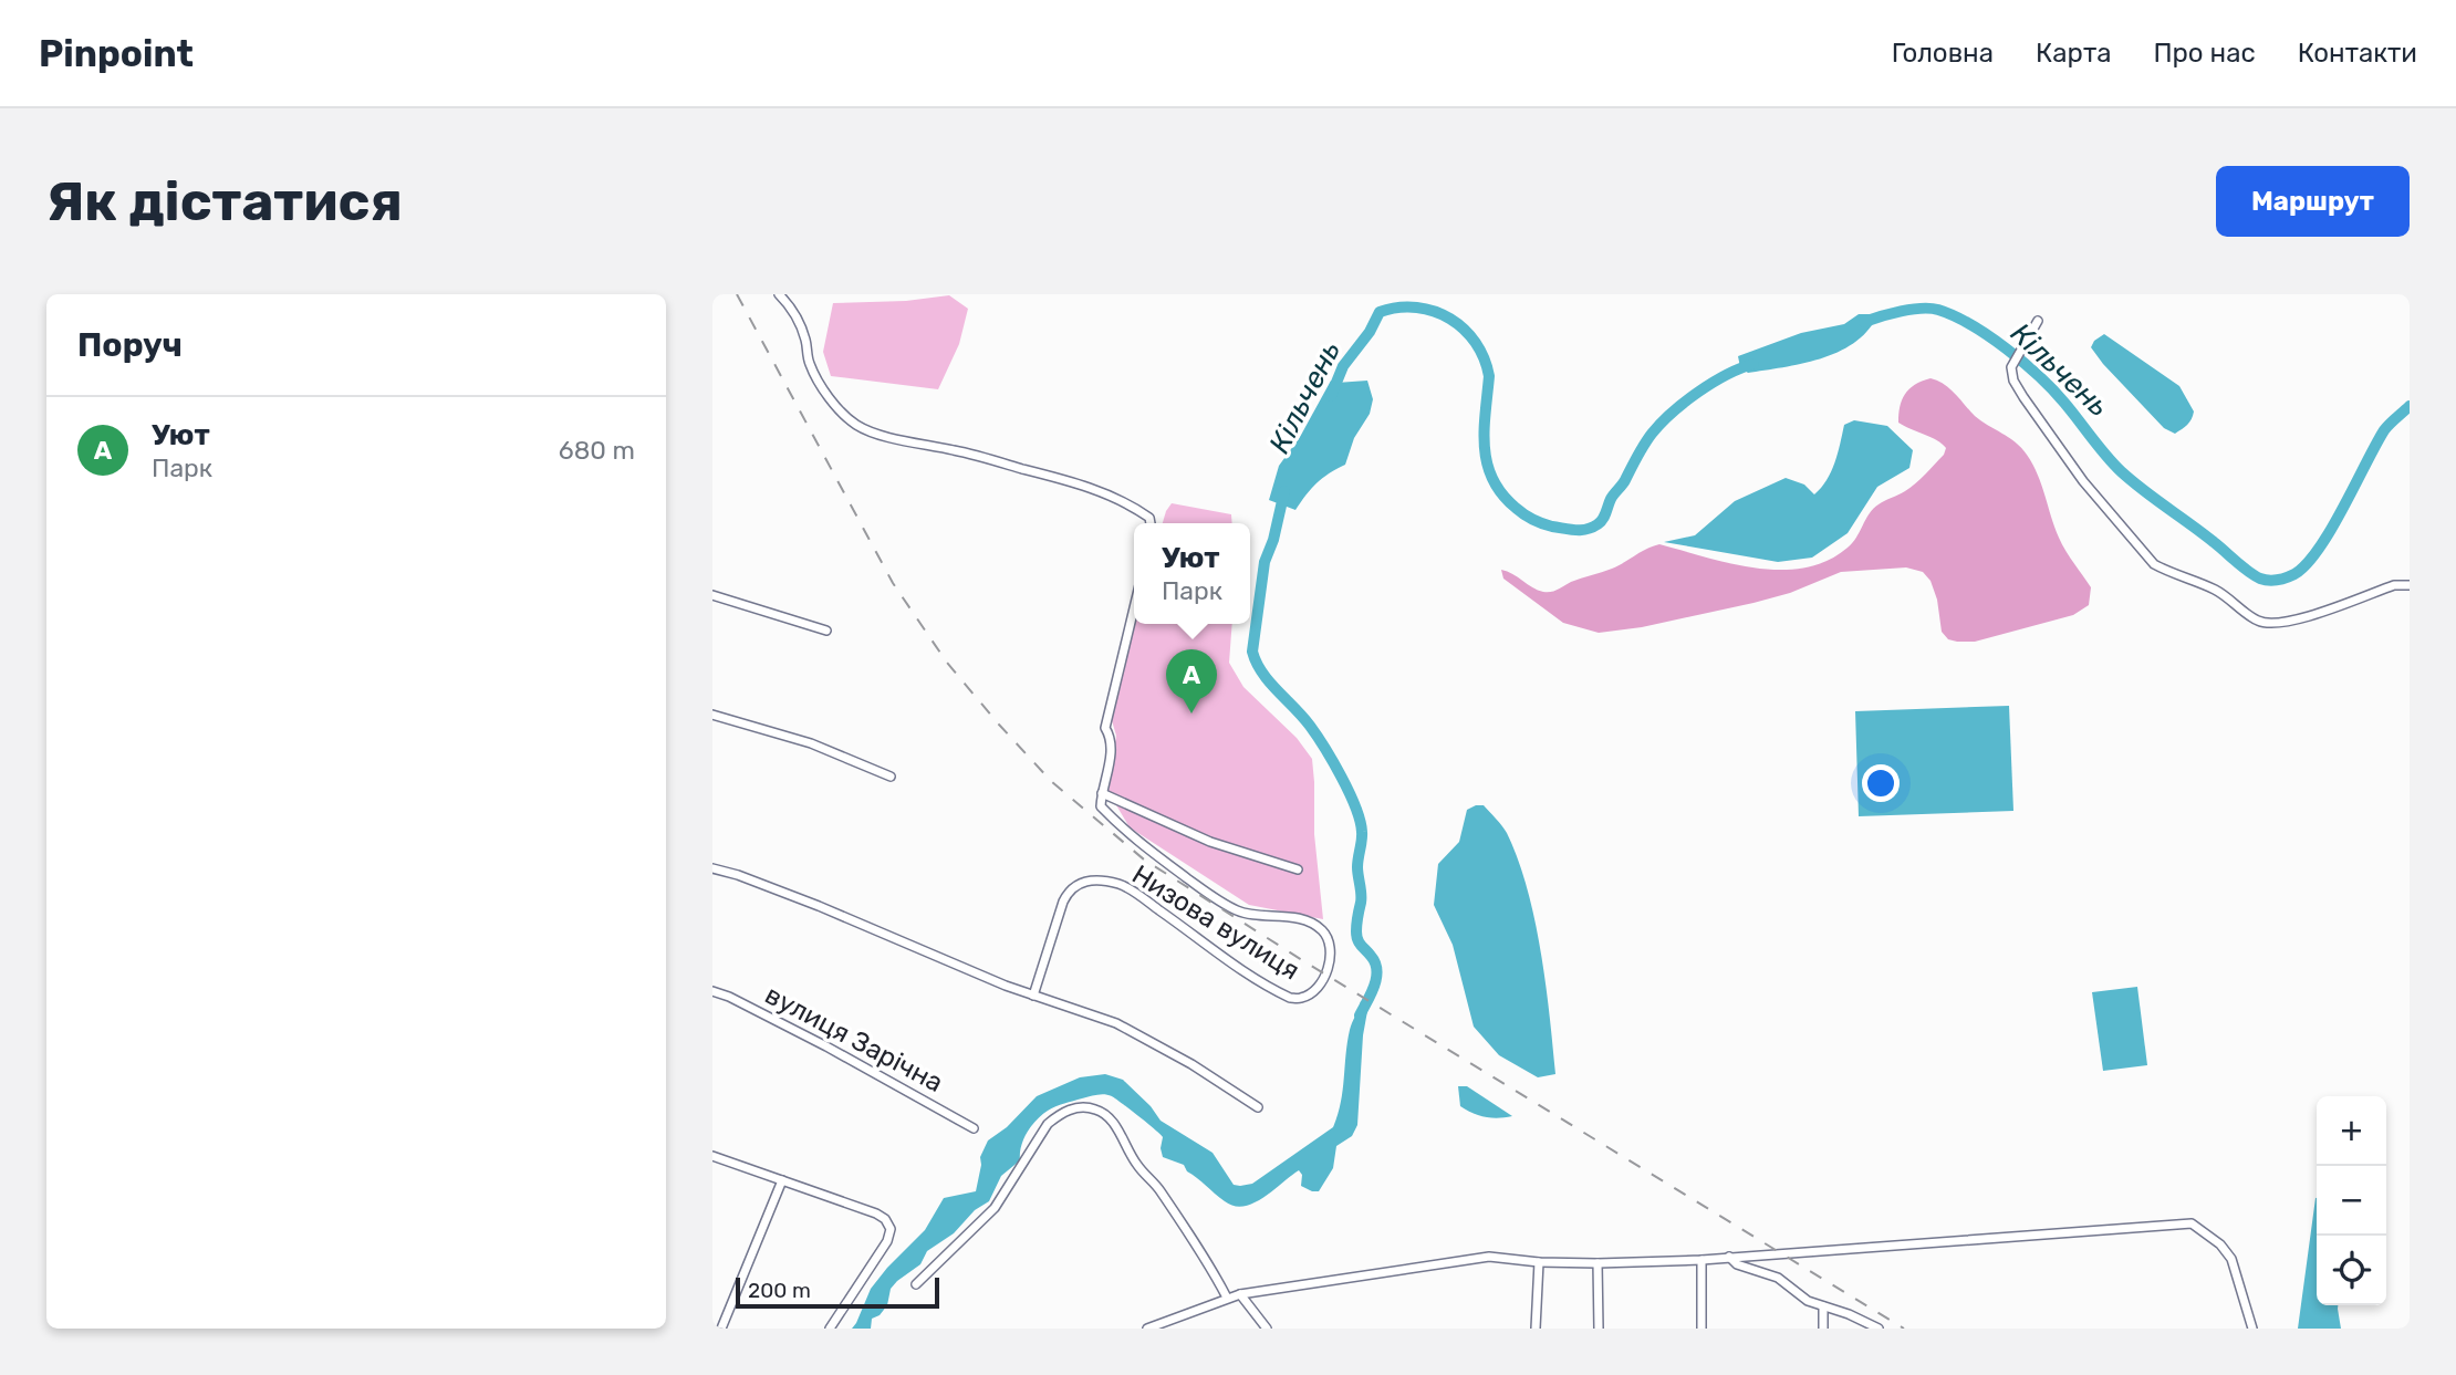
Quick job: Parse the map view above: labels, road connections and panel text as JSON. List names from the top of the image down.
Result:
{
  "streets": {
    "street": ["Низова вулиця", "вулиця Зарічна"]
  },
  "water": ["Кільчень"],
  "scale_bar": "200 m",
  "page": {
    "header": "Pinpoint",
    "nav": [
      "Головна",
      "Карта",
      "Про нас",
      "Контакти"
    ],
    "buttons": "Маршрут",
    "title": "Як дістатися",
    "heading": "Поруч",
    "list": [
      {
        "mark": "A",
        "name": "Уют",
        "note": "Парк",
        "value": "680 m"
      }
    ],
    "popup": ["Уют", "Парк"],
    "pins": "A",
    "map_buttons": ["+", "−"],
    "scale": "200 m"
  }
}
